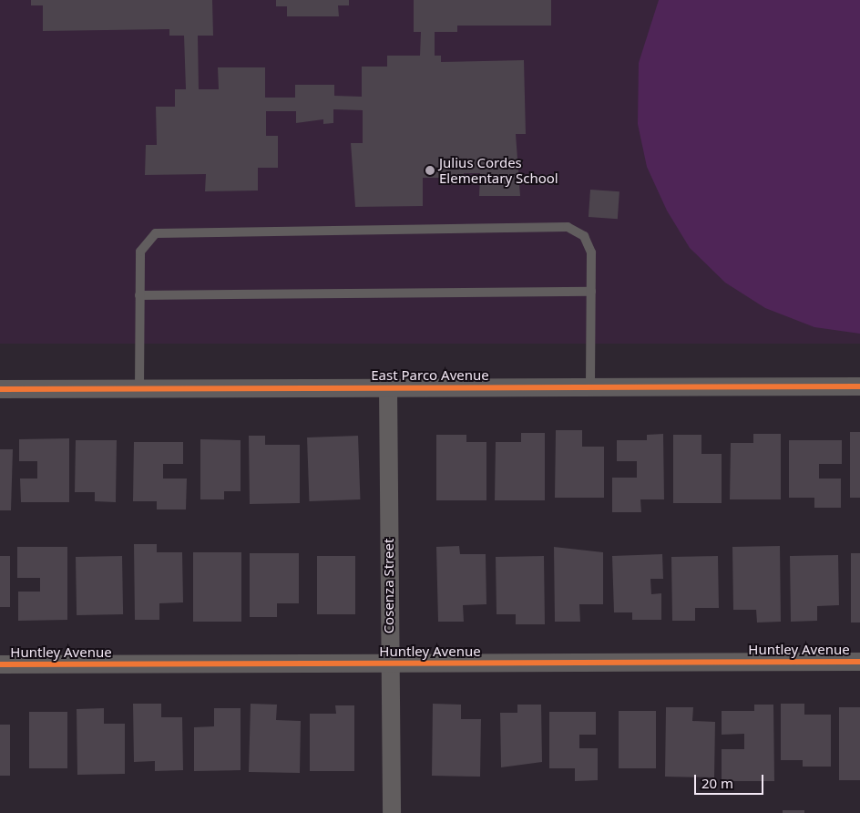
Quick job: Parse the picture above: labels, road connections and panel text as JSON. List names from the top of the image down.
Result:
{
  "streets": {
    "street": ["East Parco Avenue", "Cosenza Street", "Huntley Avenue"]
  },
  "crossings": [
    ["East Parco Avenue", "Cosenza Street"],
    ["Cosenza Street", "Huntley Avenue"]
  ],
  "places": ["Julius Cordes Elementary School"],
  "scale_bar": "20 m"
}
